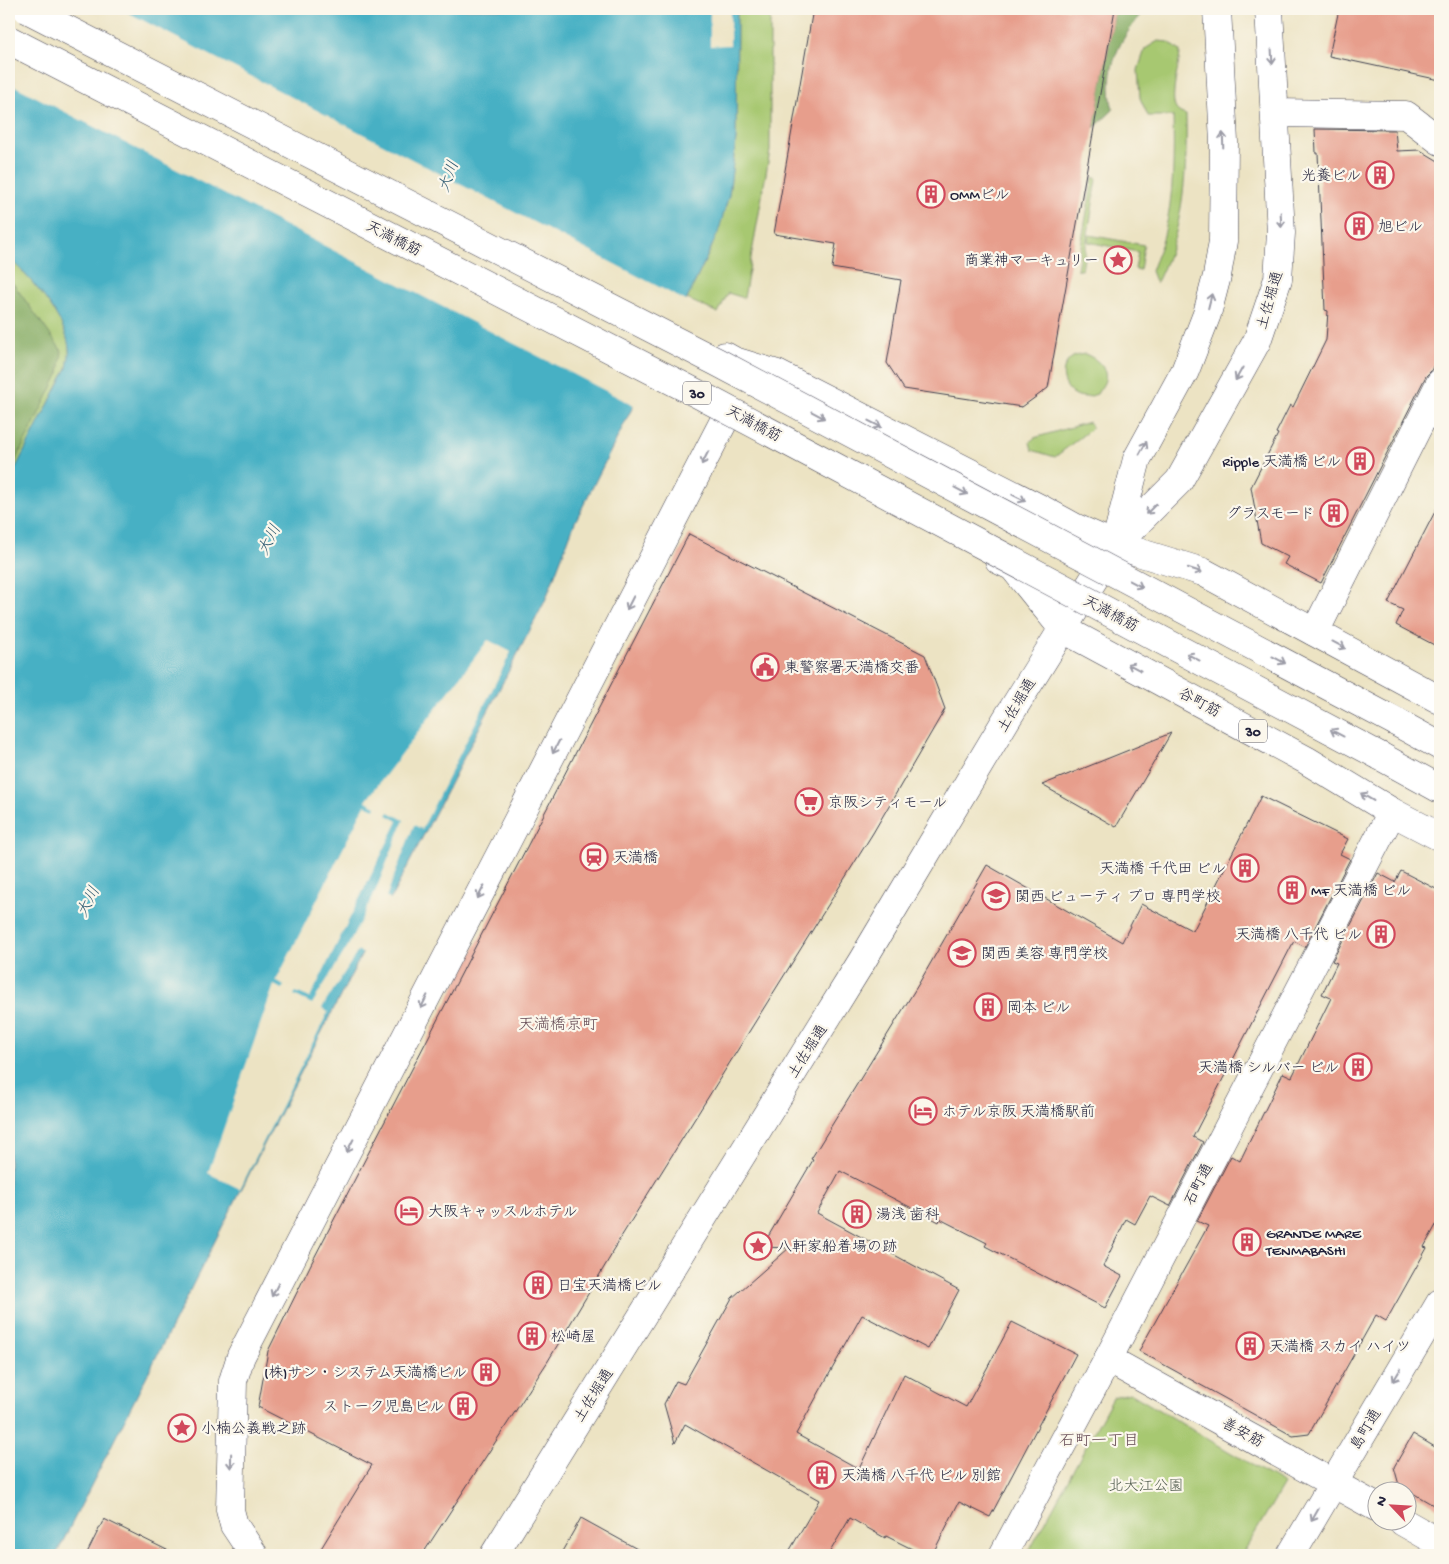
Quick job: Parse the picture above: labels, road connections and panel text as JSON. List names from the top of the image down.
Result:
{
  "streets": {
    "main road": [
      "天満橋筋",
      "土佐堀通",
      "30",
      "谷町筋",
      "石町通",
      "島町通",
      "善安筋"
    ]
  },
  "crossings": [
    ["天満橋筋", "土佐堀通"],
    ["天満橋筋", "谷町筋"],
    ["土佐堀通", "谷町筋"],
    ["谷町筋", "石町通"],
    ["石町通", "善安筋"],
    ["島町通", "善安筋"]
  ],
  "one_way": ["島町通"],
  "districts": ["天満橋京町", "石町一丁目"],
  "water": ["大川"],
  "parks": ["北大江公園"],
  "places": {
    "building": [
      "光養ビル",
      "OMMビル",
      "旭ビル",
      "Ripple 天満橋 ビル",
      "グラスモード",
      "天満橋 千代田 ビル",
      "MF 天満橋 ビル",
      "天満橋 八千代 ビル",
      "岡本 ビル",
      "天満橋 シルバー ビル",
      "湯浅 歯科",
      "GRANDE MARE TENMABASHI",
      "日宝天満橋ビル",
      "松崎屋",
      "天満橋 スカイ ハイツ",
      "(株)サン・システム天満橋ビル",
      "ストーク児島ビル",
      "天満橋 八千代 ビル 別館"
    ],
    "place": ["商業神マーキュリー", "八軒家船着場の跡", "小楠公義戦之跡"],
    "public building": ["東警察署天満橋交番"],
    "supermarket": ["京阪シティモール"],
    "station": ["天満橋"],
    "school or university": ["関西 ビューティ プロ 専門学校", "関西 美容 専門学校"],
    "hotel": ["ホテル京阪 天満橋駅前", "大阪キャッスルホテル"]
  },
  "north": "top left"
}
